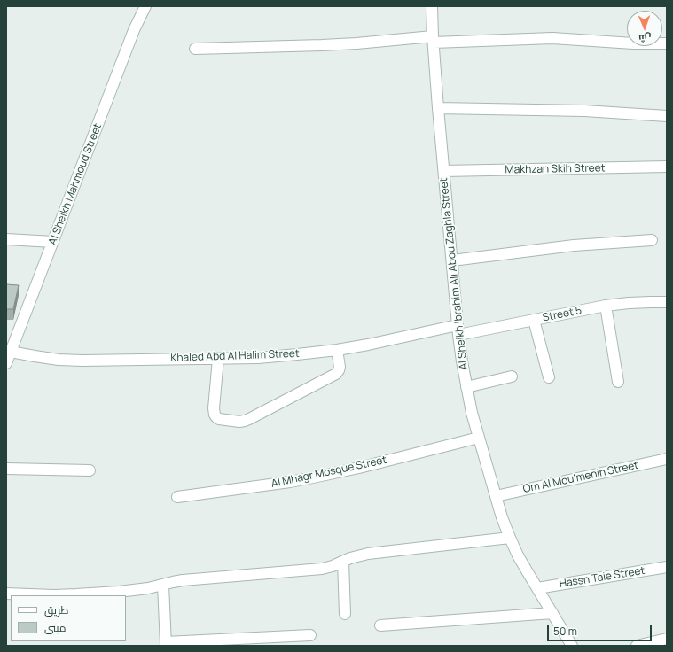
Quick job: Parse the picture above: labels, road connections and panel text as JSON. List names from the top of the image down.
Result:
{
  "streets": {
    "street": [
      "Makhzan Skih Street",
      "Al Sheikh Mahmoud Street",
      "Al Sheikh Ibrahim Ali Abou Zaghla Street",
      "Street 5",
      "Khaled Abd Al Halim Street",
      "Al Mhagr Mosque Street",
      "Om Al Mou'menin Street",
      "Hassn Taie Street"
    ]
  },
  "crossings": [
    ["Makhzan Skih Street", "Al Sheikh Ibrahim Ali Abou Zaghla Street"],
    ["Al Sheikh Mahmoud Street", "Khaled Abd Al Halim Street"],
    ["Al Sheikh Ibrahim Ali Abou Zaghla Street", "Street 5"],
    ["Al Sheikh Ibrahim Ali Abou Zaghla Street", "Khaled Abd Al Halim Street"],
    ["Al Sheikh Ibrahim Ali Abou Zaghla Street", "Al Mhagr Mosque Street"],
    ["Al Sheikh Ibrahim Ali Abou Zaghla Street", "Om Al Mou'menin Street"],
    ["Al Sheikh Ibrahim Ali Abou Zaghla Street", "Hassn Taie Street"],
    ["Street 5", "Khaled Abd Al Halim Street"]
  ],
  "legend": ["طريق", "مبنى"],
  "scale_bar": "50 m",
  "north": "bottom"
}
